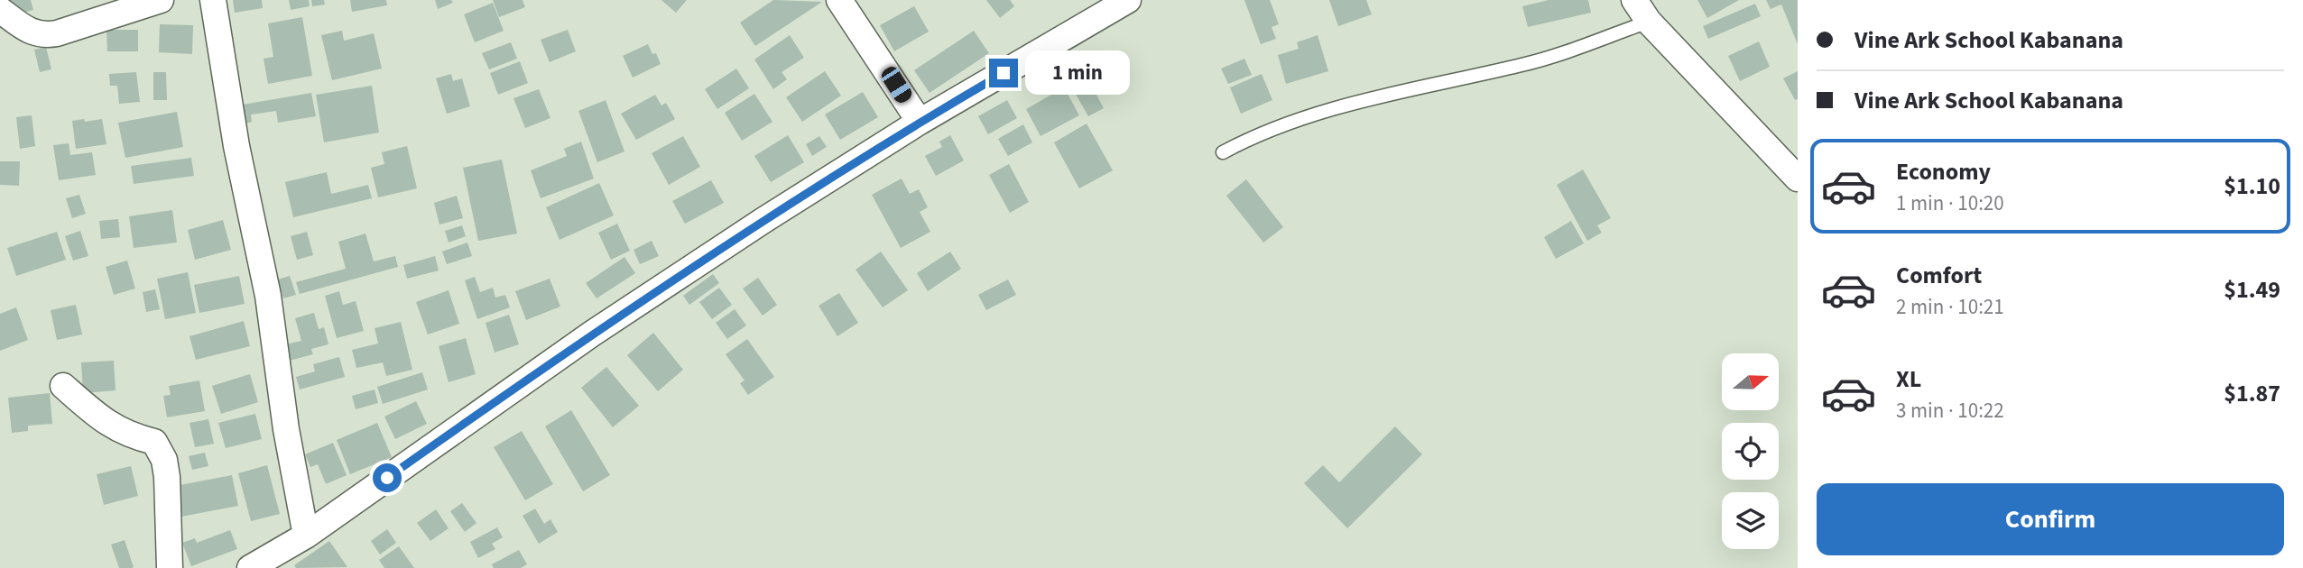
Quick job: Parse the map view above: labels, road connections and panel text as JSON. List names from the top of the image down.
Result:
{
  "north": "right",
  "page": {
    "banner": ["Vine Ark School Kabanana", "Vine Ark School Kabanana"],
    "bubble": "1 min",
    "list": [
      {
        "name": "Economy",
        "note": "1 min · 10:20",
        "value": "$1.10"
      },
      {
        "name": "Comfort",
        "note": "2 min · 10:21",
        "value": "$1.49"
      },
      {
        "name": "XL",
        "note": "3 min · 10:22",
        "value": "$1.87"
      }
    ],
    "buttons": "Confirm"
  }
}
